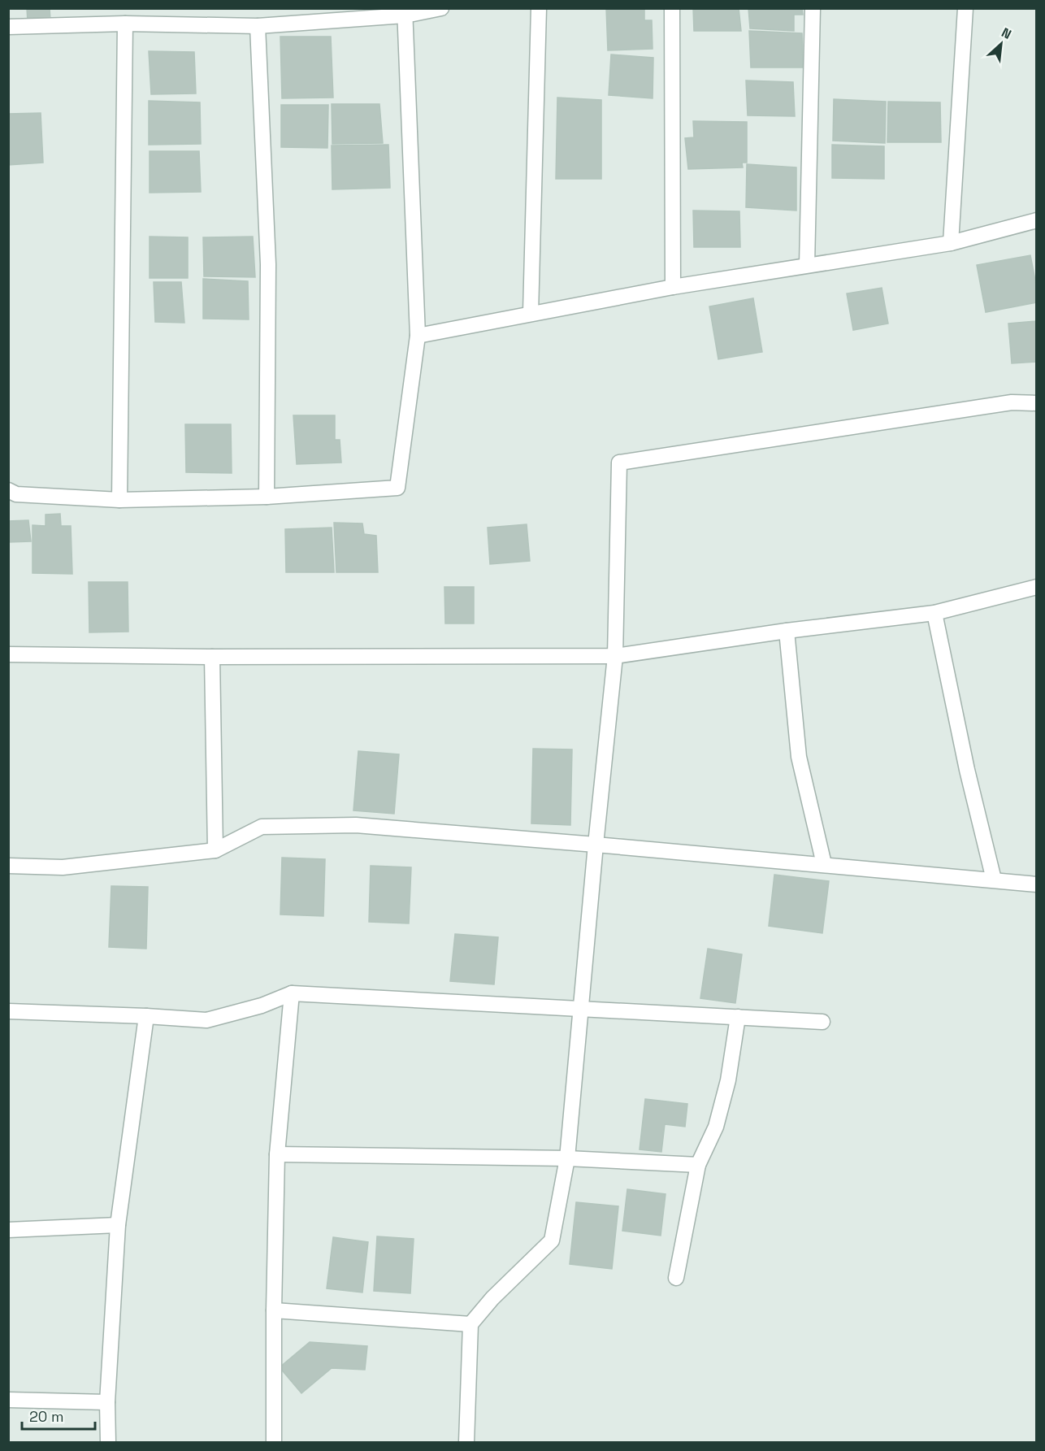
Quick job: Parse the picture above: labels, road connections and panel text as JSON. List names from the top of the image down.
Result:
{
  "scale_bar": "20 m",
  "north": "top right"
}
